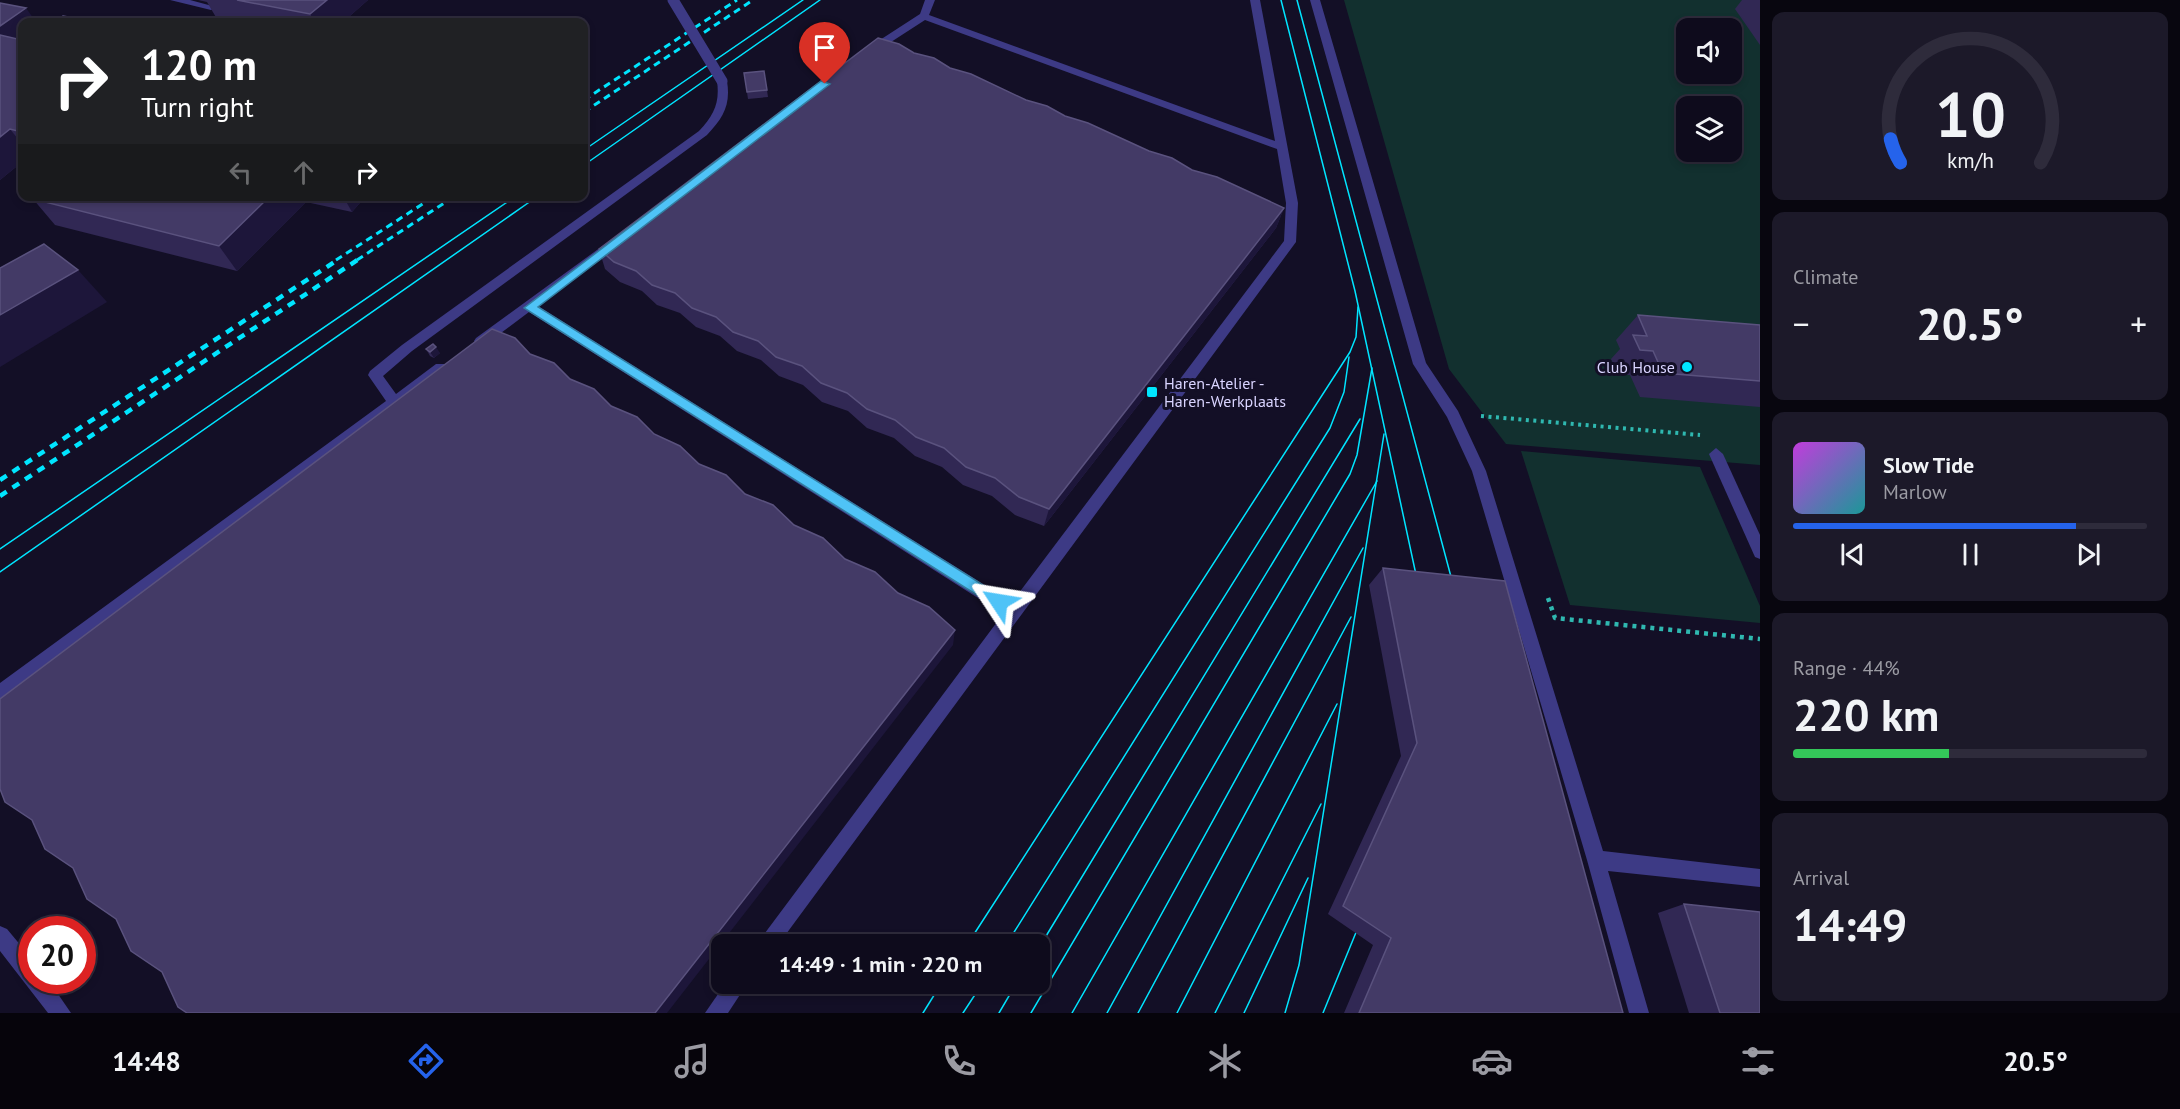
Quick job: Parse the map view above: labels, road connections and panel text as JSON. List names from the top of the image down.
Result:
{
  "places": {
    "other": ["Club House"],
    "transit": ["Haren-Atelier - Haren-Werkplaats"]
  },
  "page": {
    "turn": ["120 m", "Turn right"],
    "tile": [
      "Climate",
      ["Range · 44%", "220 km"],
      ["Arrival", "14:49"]
    ],
    "heat": ["−", "20.5°", "+"],
    "song": ["Slow Tide", "Marlow"],
    "limit": "20",
    "trip": "14:49 · 1 min · 220 m",
    "tabs": ["14:48", "20.5°"],
    "gauge": ["10", "km/h"]
  }
}
